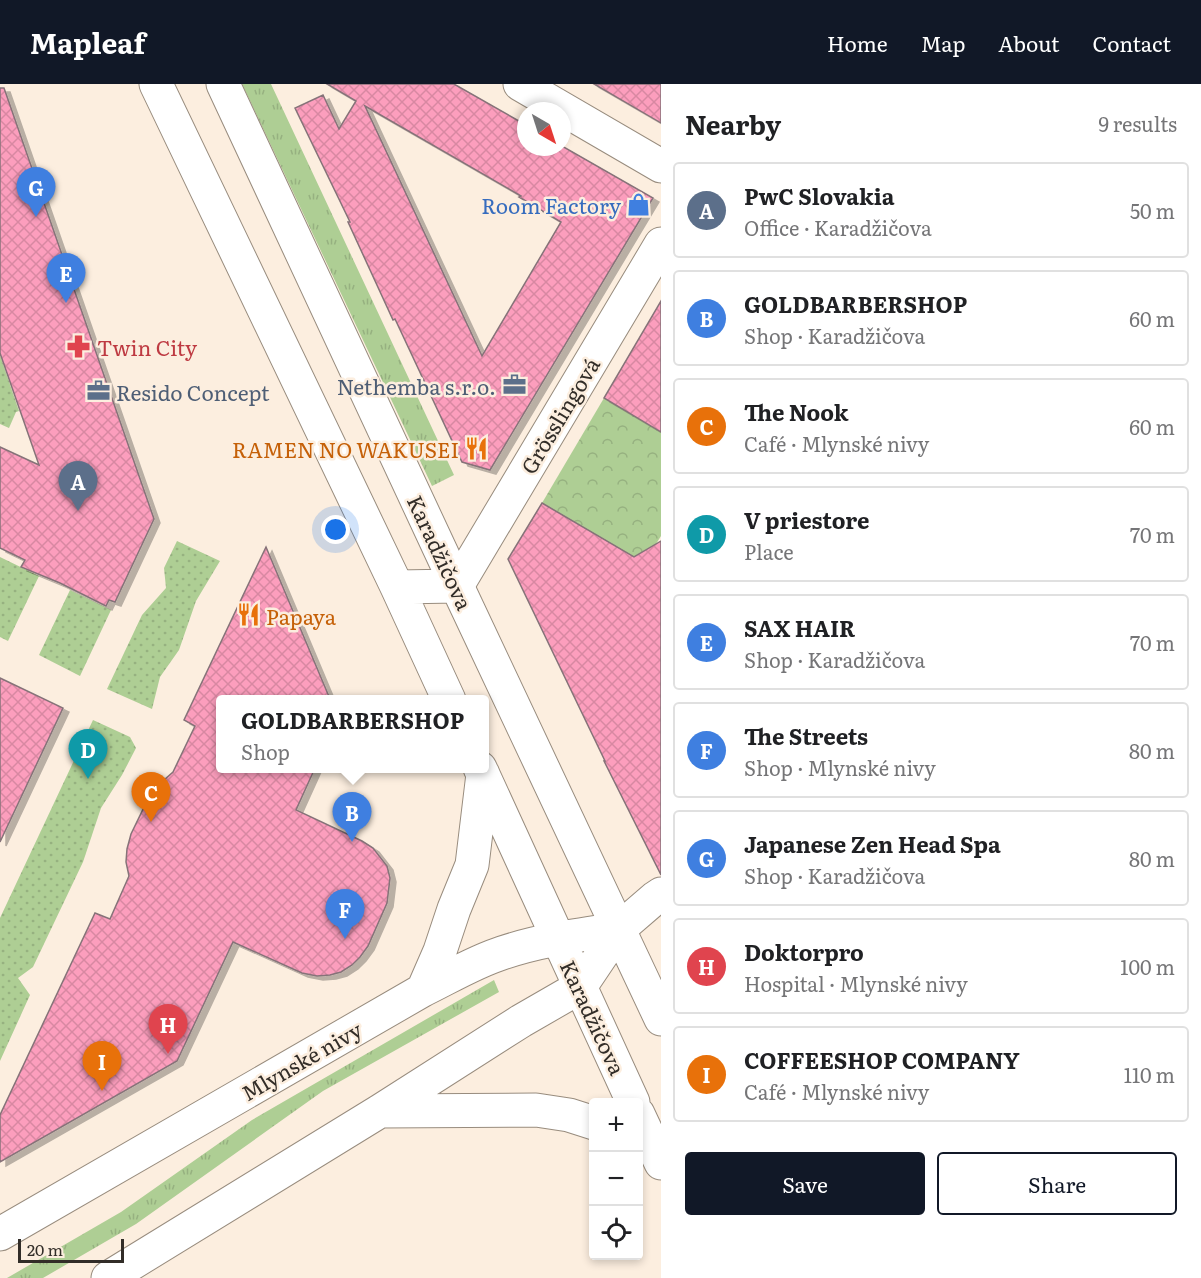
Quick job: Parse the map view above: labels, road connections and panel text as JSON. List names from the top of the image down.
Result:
{
  "streets": {
    "main road": ["Grösslingová", "Karadžičova", "Mlynské nivy"]
  },
  "crossings": [
    ["Grösslingová", "Karadžičova"],
    ["Karadžičova", "Mlynské nivy"]
  ],
  "places": {
    "shop": ["Room Factory"],
    "pharmacy": ["Twin City"],
    "office": ["Nethemba s.r.o.", "Resido Concept"],
    "restaurant": ["RAMEN NO WAKUSEI", "Papaya"]
  },
  "scale_bar": "20 m",
  "north": "bottom right",
  "page": {
    "header": "Mapleaf",
    "nav": [
      "Home",
      "Map",
      "About",
      "Contact"
    ],
    "heading": ["Nearby", "9 results"],
    "list": [
      {
        "mark": "A",
        "name": "PwC Slovakia",
        "note": "Office · Karadžičova",
        "value": "50 m"
      },
      {
        "mark": "B",
        "name": "GOLDBARBERSHOP",
        "note": "Shop · Karadžičova",
        "value": "60 m"
      },
      {
        "mark": "C",
        "name": "The Nook",
        "note": "Café · Mlynské nivy",
        "value": "60 m"
      },
      {
        "mark": "D",
        "name": "V priestore",
        "note": "Place",
        "value": "70 m"
      },
      {
        "mark": "E",
        "name": "SAX HAIR",
        "note": "Shop · Karadžičova",
        "value": "70 m"
      },
      {
        "mark": "F",
        "name": "The Streets",
        "note": "Shop · Mlynské nivy",
        "value": "80 m"
      },
      {
        "mark": "G",
        "name": "Japanese Zen Head Spa",
        "note": "Shop · Karadžičova",
        "value": "80 m"
      },
      {
        "mark": "H",
        "name": "Doktorpro",
        "note": "Hospital · Mlynské nivy",
        "value": "100 m"
      },
      {
        "mark": "I",
        "name": "COFFEESHOP COMPANY",
        "note": "Café · Mlynské nivy",
        "value": "110 m"
      }
    ],
    "pins": [
      "G",
      "E",
      "A",
      "D",
      "C",
      "B",
      "F",
      "H",
      "I"
    ],
    "popup": ["GOLDBARBERSHOP", "Shop"],
    "map_buttons": ["+", "−"],
    "buttons": ["Save", "Share"],
    "scale": "20 m"
  }
}
